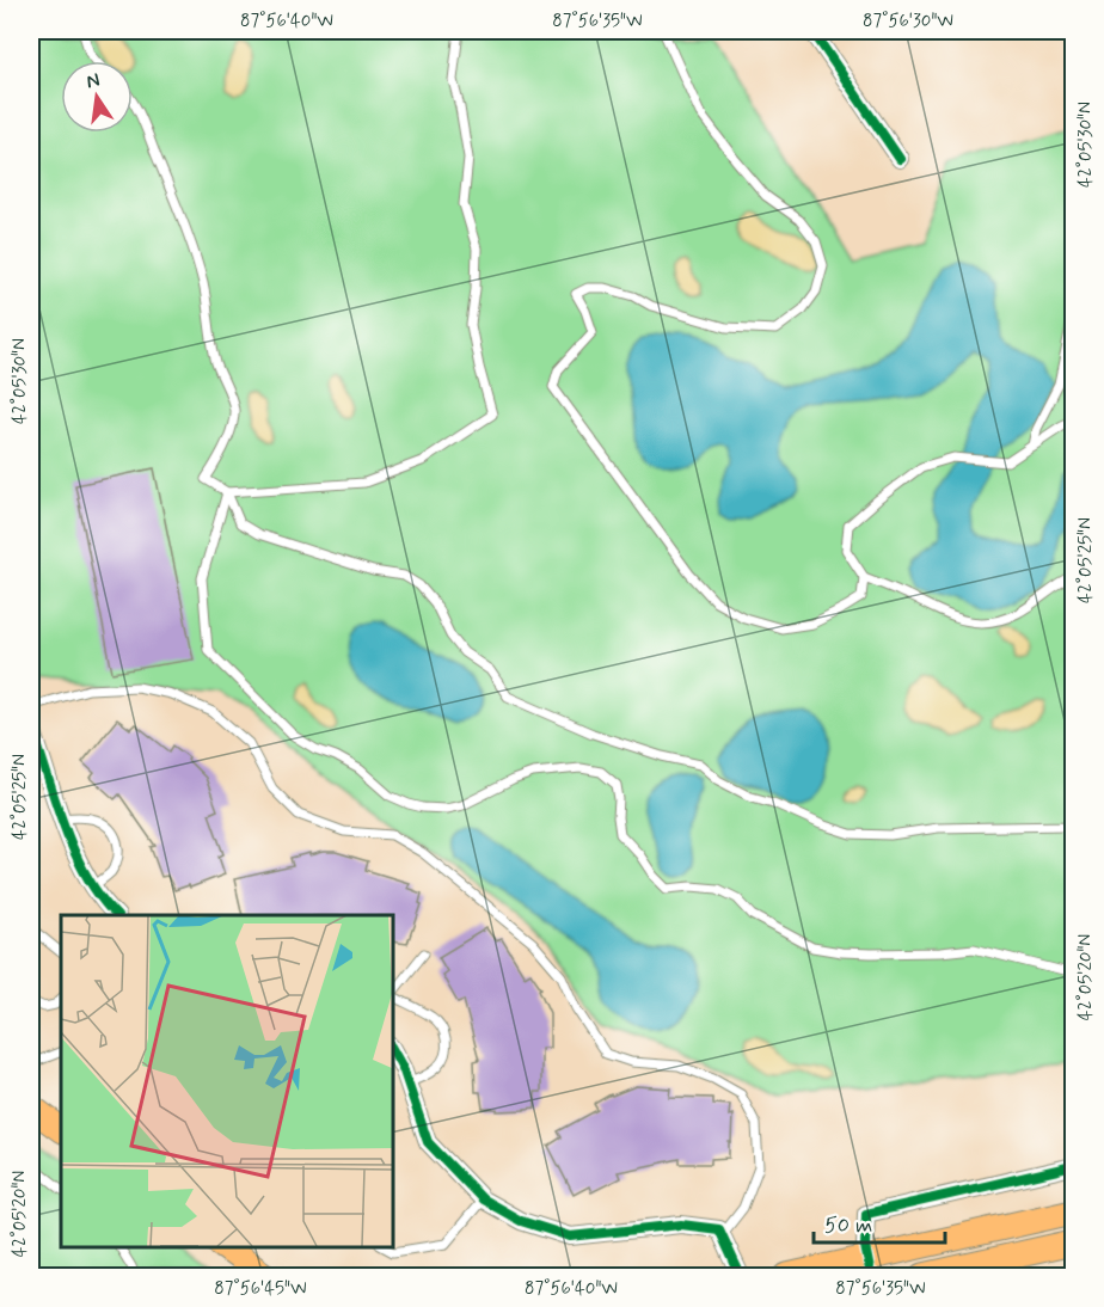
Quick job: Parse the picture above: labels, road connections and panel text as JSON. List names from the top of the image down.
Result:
{
  "scale_bar": "50 m",
  "north": "top",
  "coordinates": [
    "87°56'40\"W",
    "87°56'35\"W",
    "87°56'30\"W",
    "42°05'30\"N",
    "42°05'25\"N",
    "42°05'20\"N",
    "87°56'45\"W"
  ]
}
